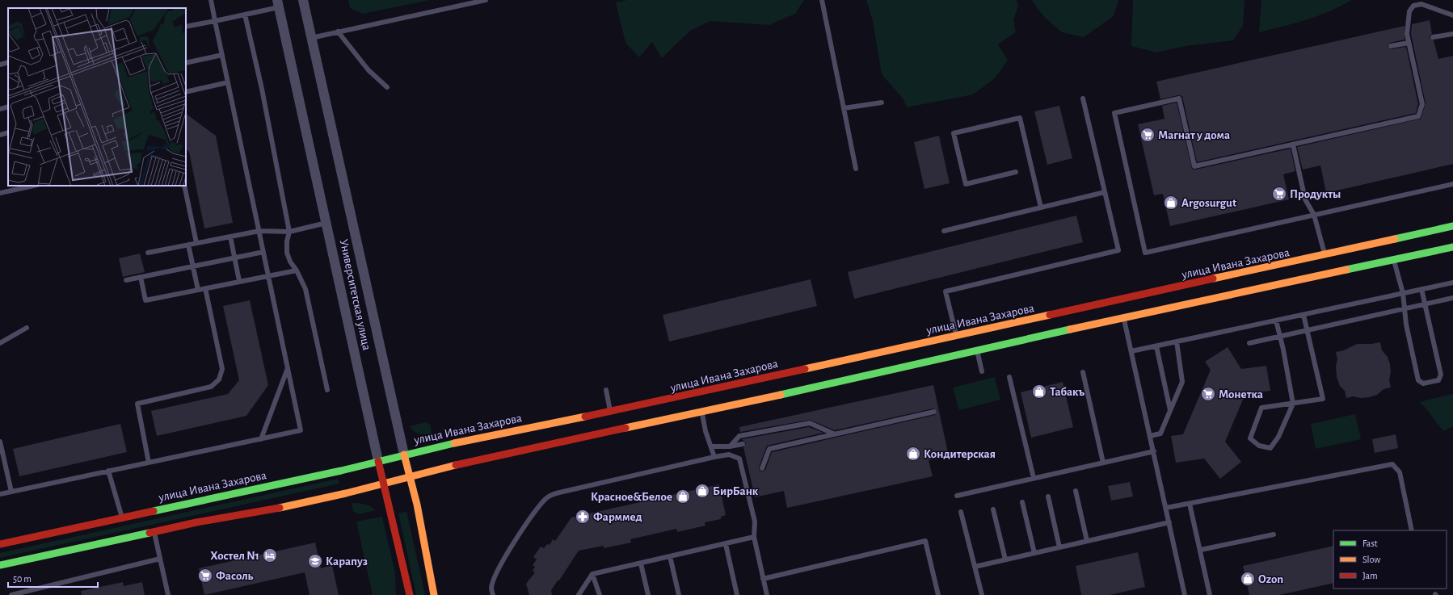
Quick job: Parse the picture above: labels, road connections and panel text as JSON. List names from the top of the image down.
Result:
{
  "streets": {
    "main road": ["улица Ивана Захарова", "Университетская улица"]
  },
  "crossings": [
    ["улица Ивана Захарова", "Университетская улица"]
  ],
  "places": {
    "supermarket": [
      "Магнат у дома",
      "Продукты",
      "Монетка",
      "Фасоль"
    ],
    "shop": [
      "Argosurgut",
      "Табакъ",
      "Кондитерская",
      "БирБанк",
      "Красное&Белое",
      "Ozon"
    ],
    "pharmacy": ["Фарммед"],
    "hotel": ["Хостел N1"],
    "school or university": ["Карапуз"]
  },
  "legend": ["Fast", "Slow", "Jam"],
  "scale_bar": "50 m"
}
